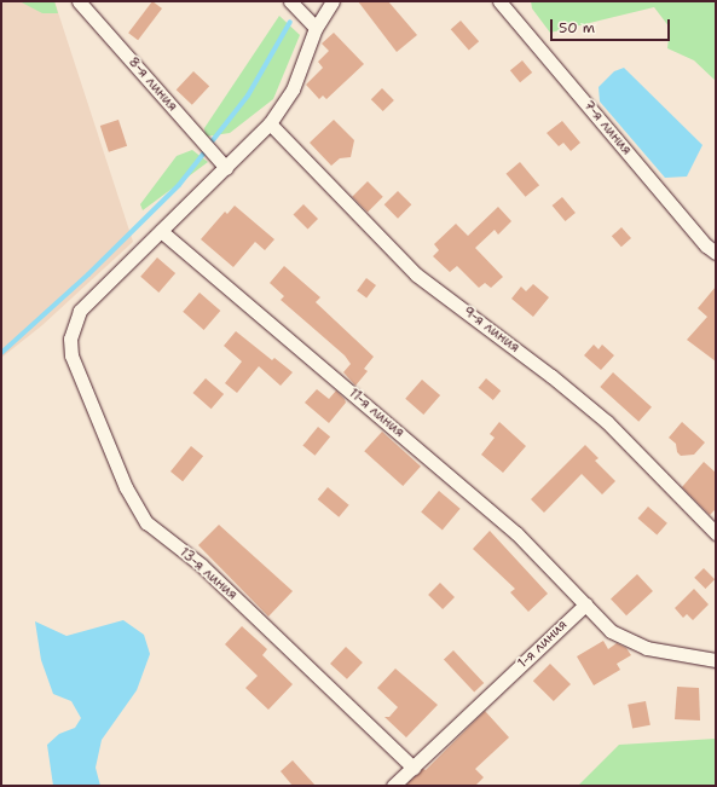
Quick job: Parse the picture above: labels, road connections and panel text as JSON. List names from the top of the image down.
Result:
{
  "streets": {
    "street": [
      "8-я линия",
      "7-я линия",
      "9-я линия",
      "11-я линия",
      "13-я линия",
      "1-я линия"
    ]
  },
  "crossings": [
    ["11-я линия", "13-я линия"],
    ["11-я линия", "1-я линия"],
    ["13-я линия", "1-я линия"]
  ],
  "scale_bar": "50 m"
}
